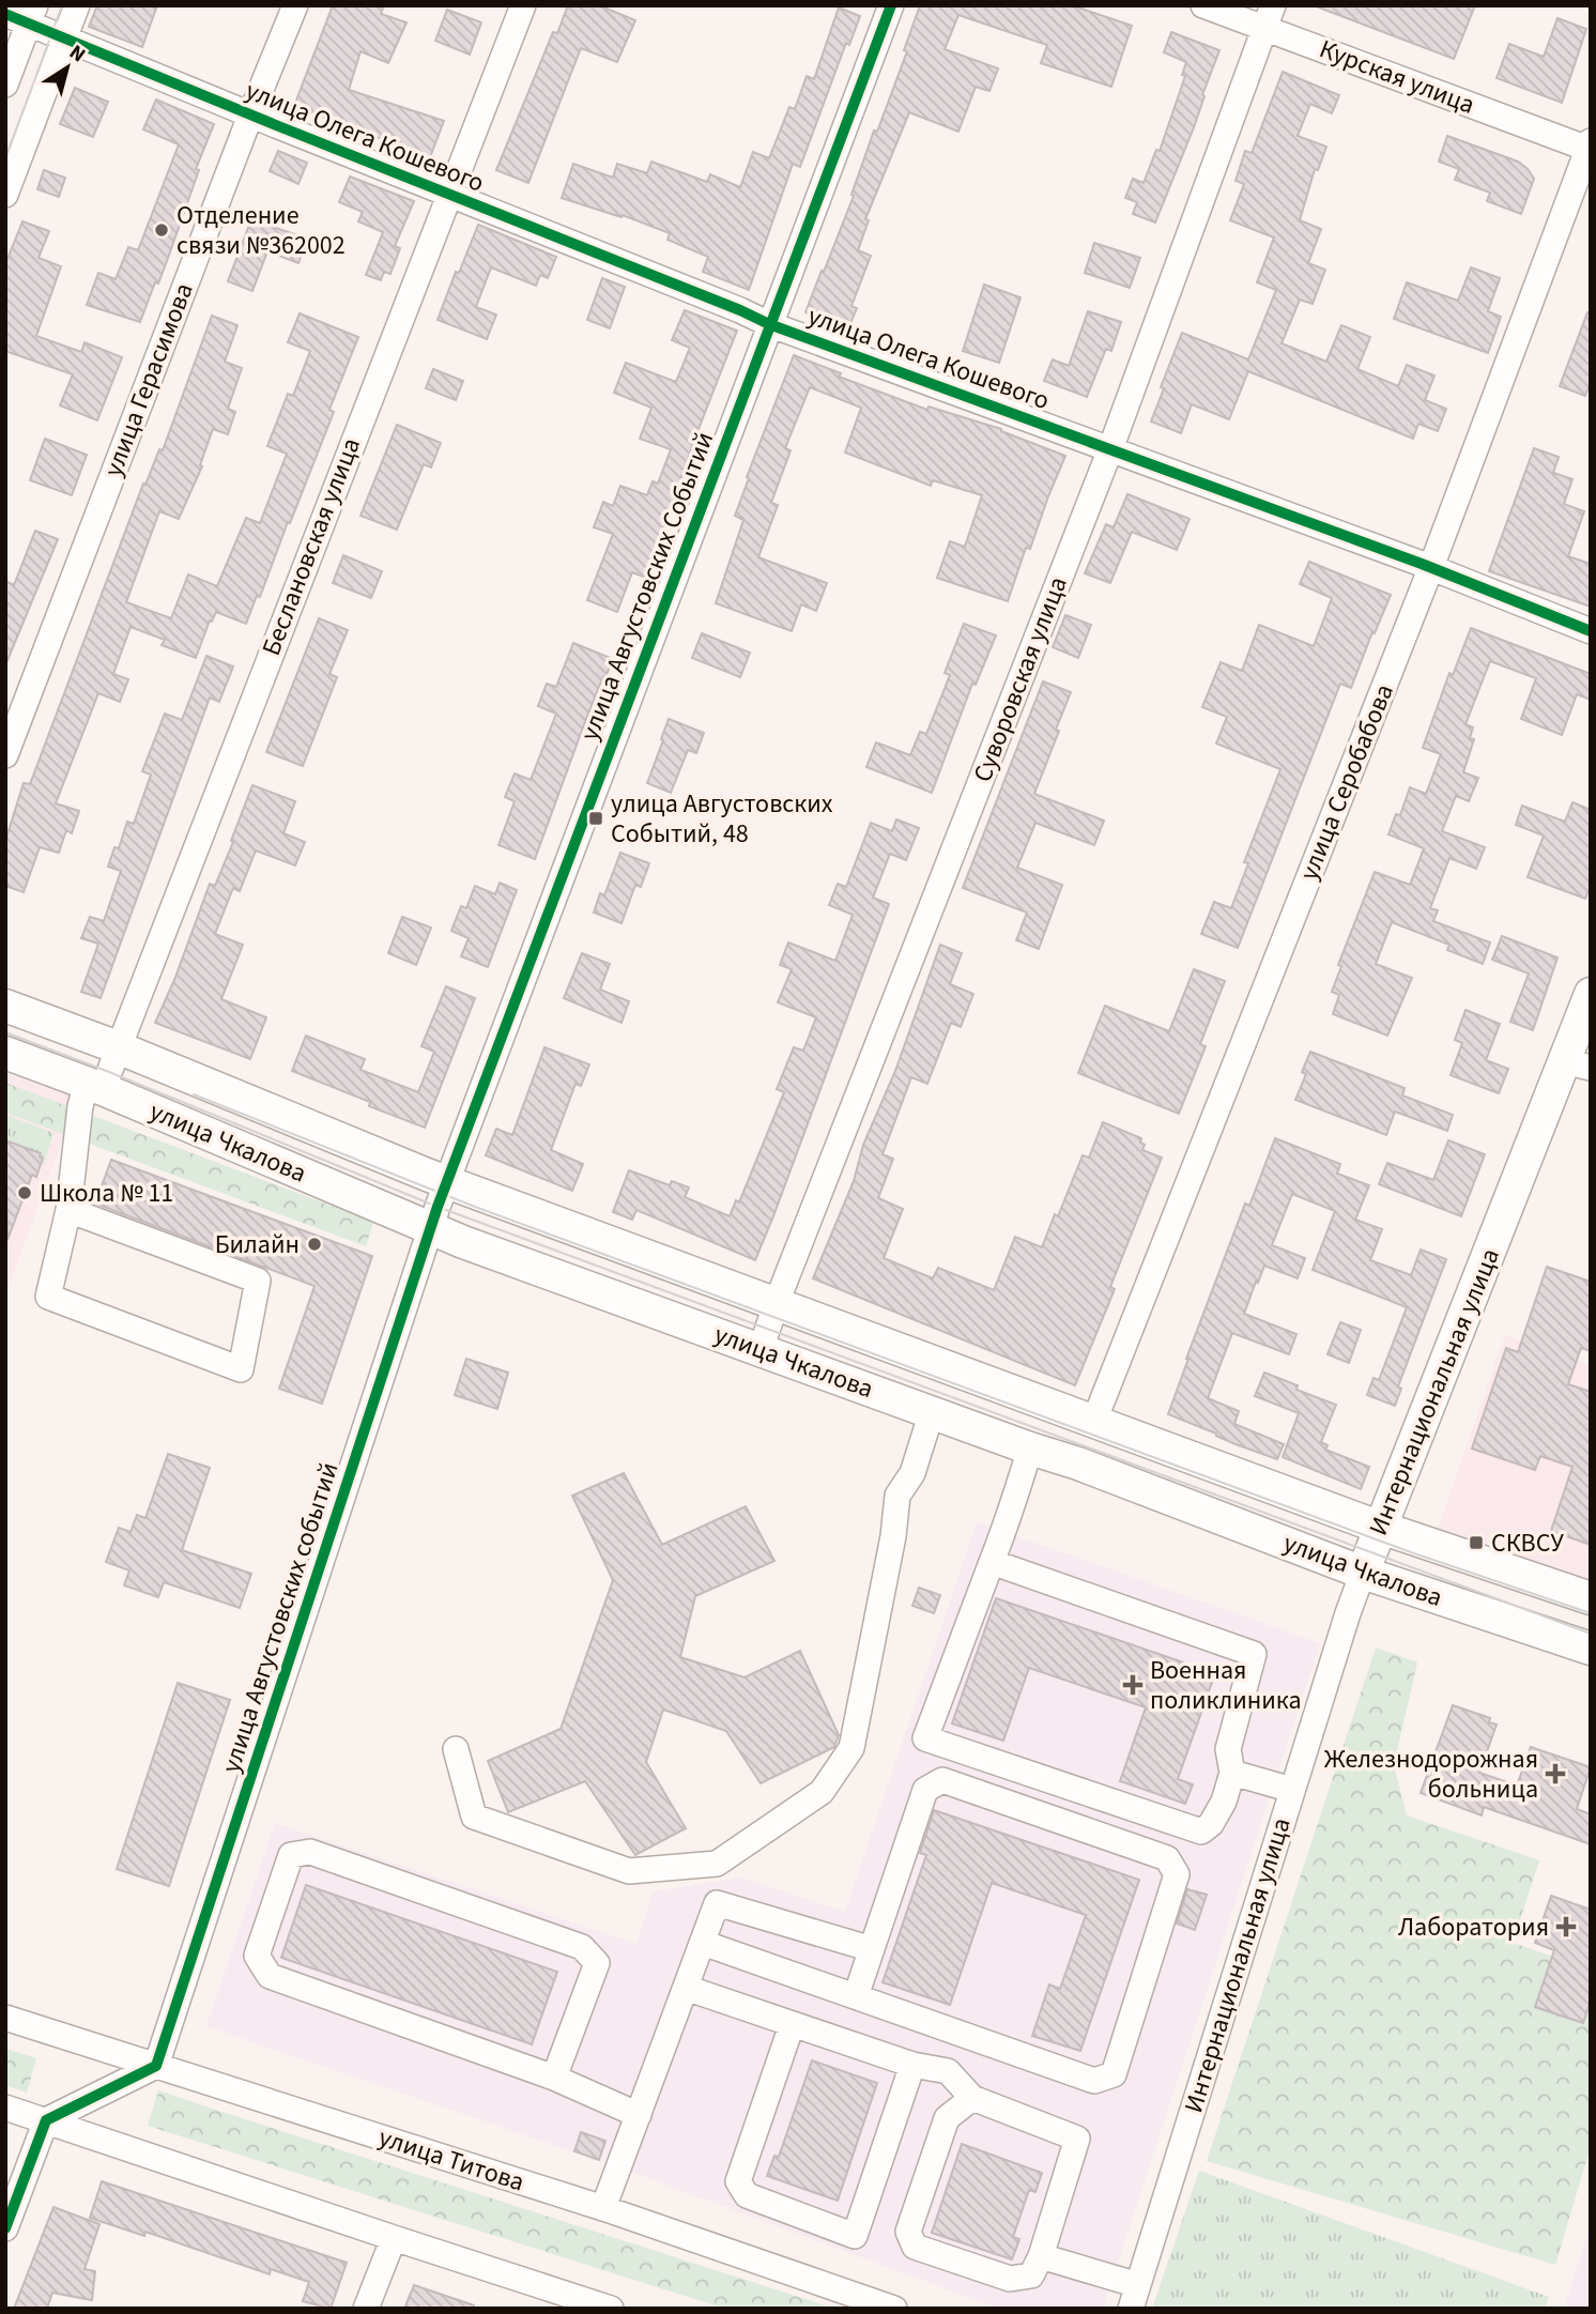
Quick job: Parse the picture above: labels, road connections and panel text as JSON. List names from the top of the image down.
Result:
{
  "streets": {
    "main road": ["улица Чкалова", "Интернациональная улица"],
    "street": [
      "Курская улица",
      "улица Олега Кошевого",
      "улица Герасимова",
      "Беслановская улица",
      "улица Августовских Событий",
      "Суворовская улица",
      "улица Серобабова",
      "улица Августовских событий",
      "улица Титова"
    ]
  },
  "crossings": [
    ["Курская улица", "Суворовская улица"],
    ["Курская улица", "улица Серобабова"],
    ["улица Олега Кошевого", "улица Герасимова"],
    ["улица Олега Кошевого", "Беслановская улица"],
    ["улица Олега Кошевого", "улица Августовских Событий"],
    ["улица Олега Кошевого", "Суворовская улица"],
    ["улица Олега Кошевого", "улица Серобабова"],
    ["Беслановская улица", "улица Чкалова"],
    ["улица Августовских Событий", "улица Чкалова"],
    ["улица Августовских Событий", "улица Августовских событий"],
    ["Суворовская улица", "улица Чкалова"],
    ["улица Серобабова", "улица Чкалова"],
    ["улица Чкалова", "Интернациональная улица"],
    ["улица Чкалова", "улица Августовских событий"],
    ["улица Августовских событий", "улица Титова"]
  ],
  "places": {
    "other": ["Отделение связи №362002", "Школа № 11", "Билайн"],
    "transit": ["улица Августовских Событий, 48", "СКВСУ"],
    "health": ["Военная поликлиника", "Железнодорожная больница", "Лаборатория"]
  },
  "north": "top right"
}
